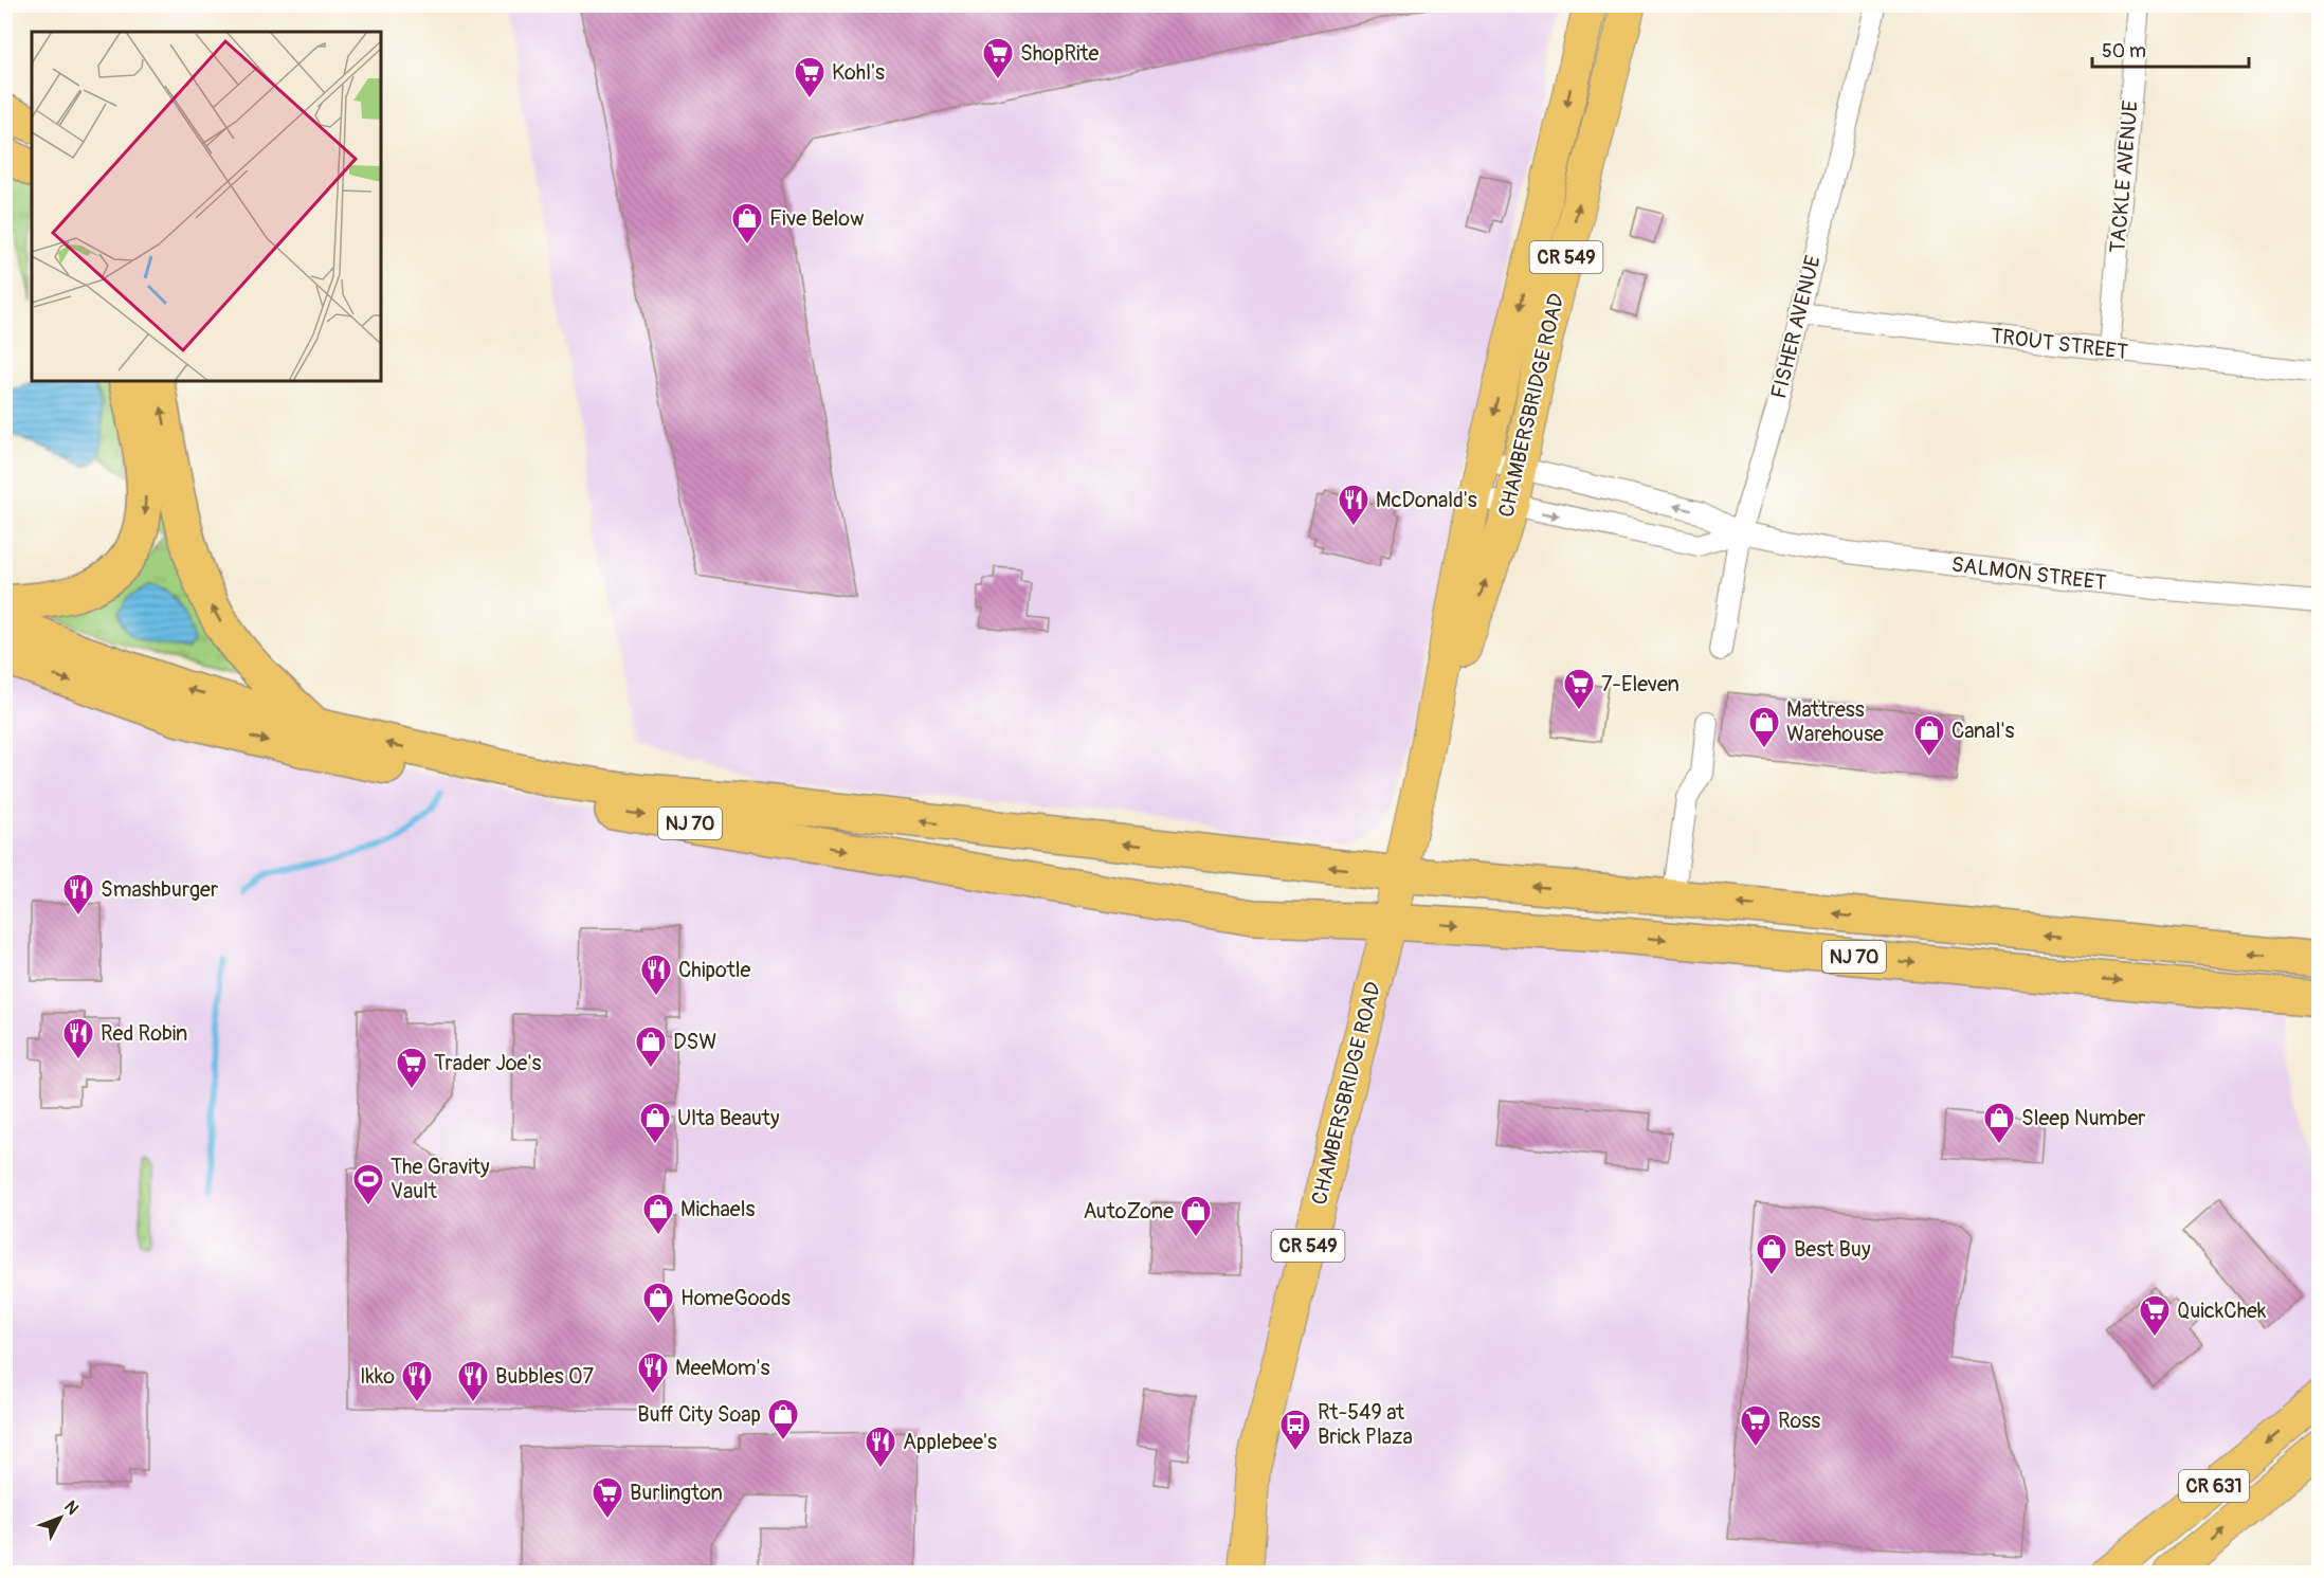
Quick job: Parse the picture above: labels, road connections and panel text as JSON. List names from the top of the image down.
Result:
{
  "streets": {
    "highway": ["NJ 70"],
    "main road": ["CR 549", "CHAMBERSBRIDGE ROAD", "CR 631"],
    "street": [
      "TACKLE AVENUE",
      "FISHER AVENUE",
      "TROUT STREET",
      "SALMON STREET"
    ]
  },
  "crossings": [
    ["TACKLE AVENUE", "TROUT STREET"],
    ["FISHER AVENUE", "TROUT STREET"],
    ["FISHER AVENUE", "SALMON STREET"],
    ["CHAMBERSBRIDGE ROAD", "SALMON STREET"],
    ["CHAMBERSBRIDGE ROAD", "NJ 70"]
  ],
  "places": {
    "supermarket": [
      "ShopRite",
      "Kohl's",
      "7-Eleven",
      "Trader Joe's",
      "QuickChek",
      "Ross",
      "Burlington"
    ],
    "shop": [
      "Five Below",
      "Mattress Warehouse",
      "Canal's",
      "DSW",
      "Ulta Beauty",
      "Sleep Number",
      "Michaels",
      "AutoZone",
      "Best Buy",
      "HomeGoods",
      "Buff City Soap"
    ],
    "restaurant": [
      "McDonald's",
      "Smashburger",
      "Chipotle",
      "Red Robin",
      "MeeMom's",
      "Ikko",
      "Bubbles 07",
      "Applebee's"
    ],
    "sports": ["The Gravity Vault"],
    "bus stop": ["Rt-549 at Brick Plaza"]
  },
  "scale_bar": "50 m",
  "north": "top right"
}
